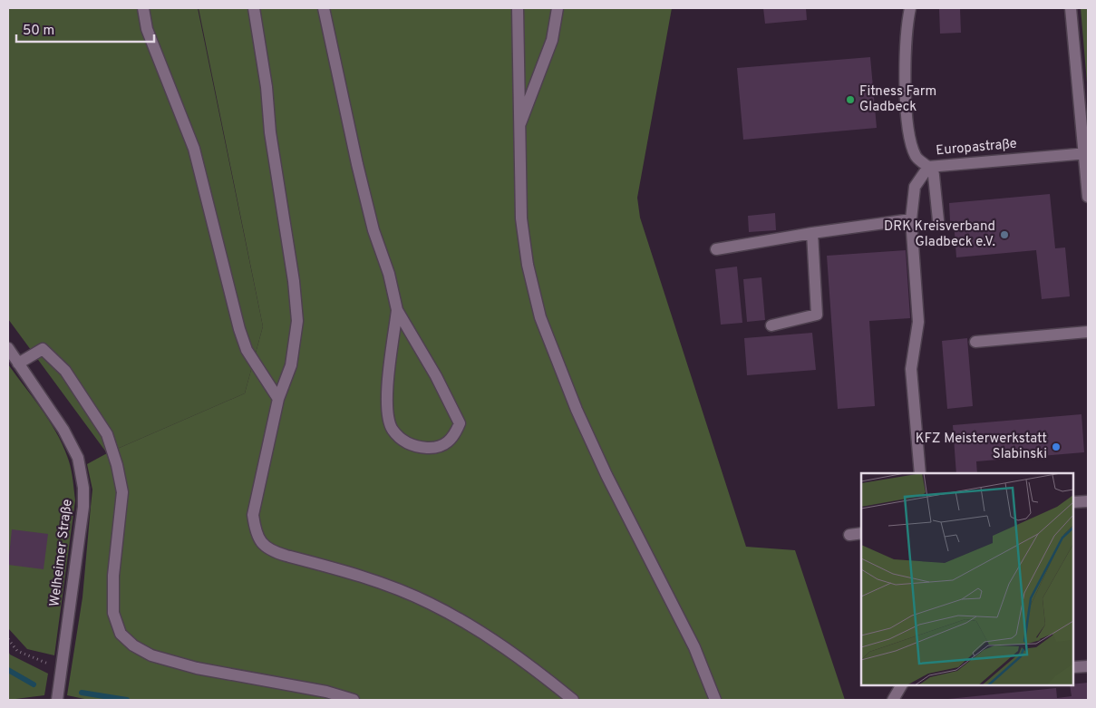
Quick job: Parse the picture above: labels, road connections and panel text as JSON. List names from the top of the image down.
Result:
{
  "streets": {
    "street": ["Europastraße", "Welheimer Straße"]
  },
  "places": ["Fitness Farm Gladbeck", "DRK Kreisverband Gladbeck e.V.", "KFZ Meisterwerkstatt Slabinski"],
  "scale_bar": "50 m"
}
